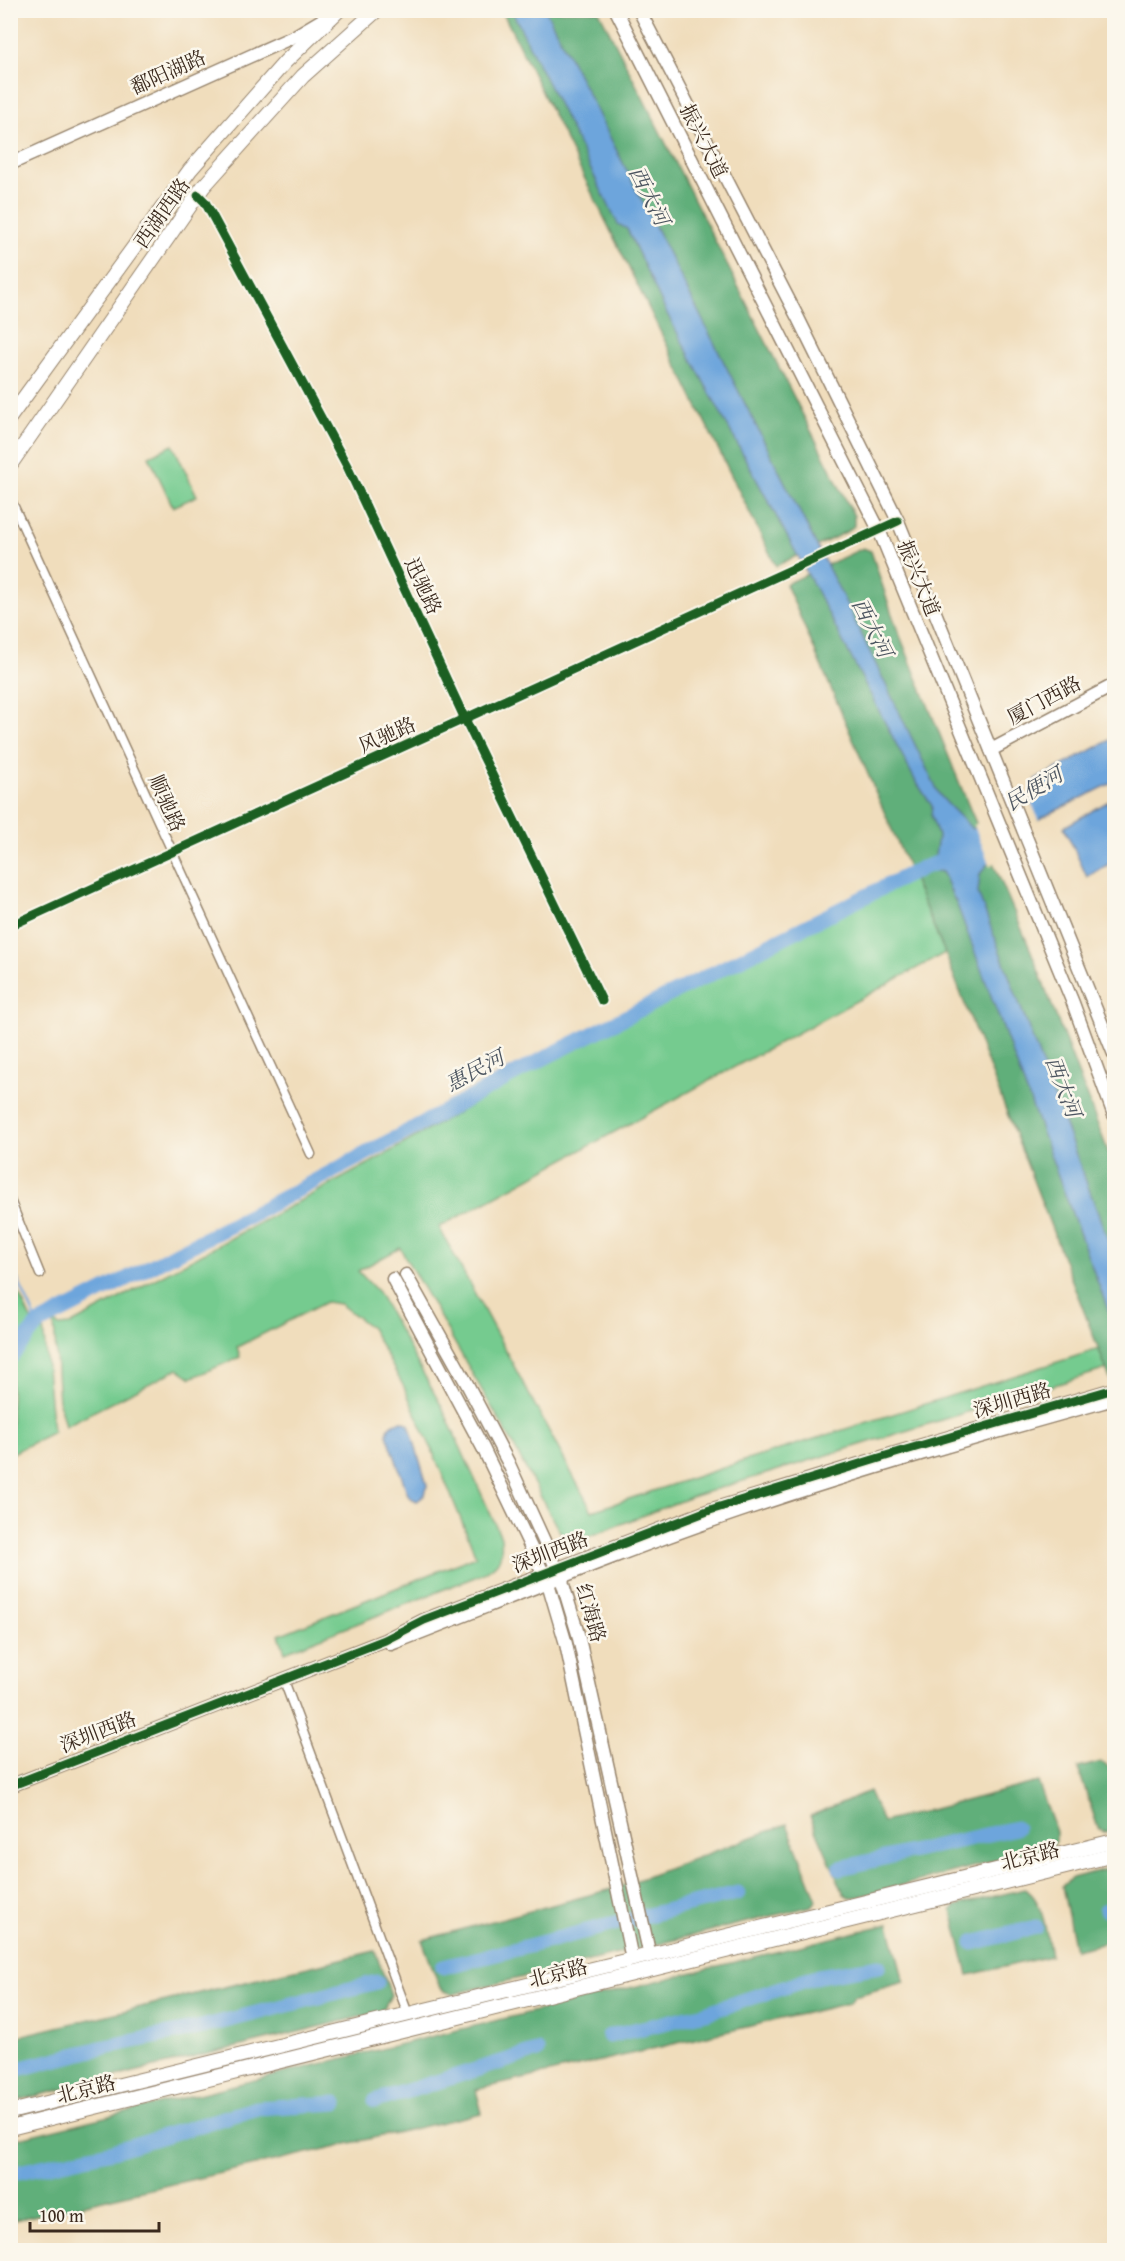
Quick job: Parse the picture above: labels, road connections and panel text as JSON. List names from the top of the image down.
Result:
{
  "streets": {
    "main road": ["西湖西路", "北京路"],
    "street": [
      "鄱阳湖路",
      "振兴大道",
      "迅驰路",
      "厦门西路",
      "风驰路",
      "顺驰路",
      "深圳西路",
      "红海路"
    ]
  },
  "crossings": [
    ["鄱阳湖路", "西湖西路"],
    ["振兴大道", "厦门西路"],
    ["振兴大道", "风驰路"],
    ["西湖西路", "迅驰路"],
    ["迅驰路", "风驰路"],
    ["风驰路", "顺驰路"],
    ["深圳西路", "红海路"],
    ["红海路", "北京路"]
  ],
  "water": ["西大河", "民便河", "惠民河"],
  "scale_bar": "100 m"
}
